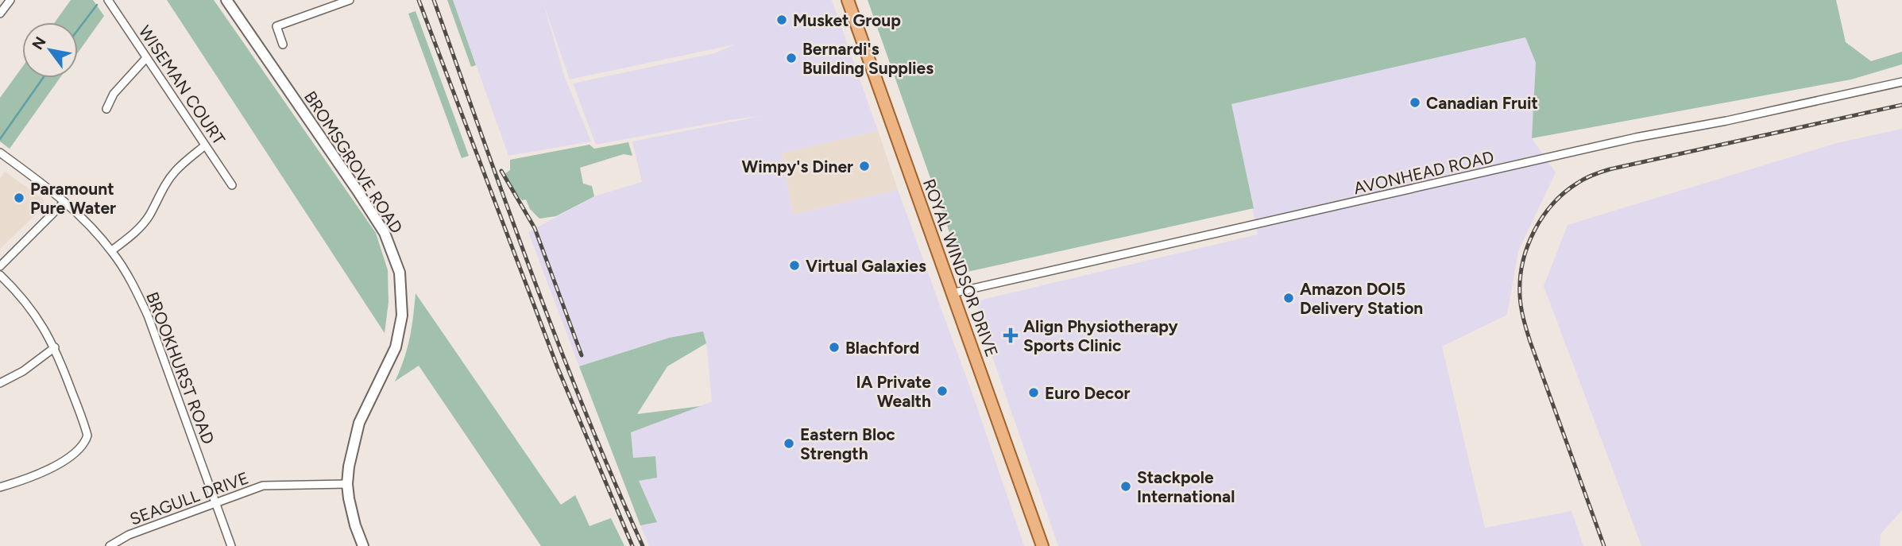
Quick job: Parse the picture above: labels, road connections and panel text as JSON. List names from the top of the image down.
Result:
{
  "streets": {
    "main road": ["ROYAL WINDSOR DRIVE"],
    "street": [
      "WISEMAN COURT",
      "BROMSGROVE ROAD",
      "AVONHEAD ROAD",
      "BROOKHURST ROAD",
      "SEAGULL DRIVE"
    ]
  },
  "crossings": [
    ["BROMSGROVE ROAD", "SEAGULL DRIVE"],
    ["AVONHEAD ROAD", "ROYAL WINDSOR DRIVE"],
    ["BROOKHURST ROAD", "SEAGULL DRIVE"]
  ],
  "places": {
    "other": [
      "Musket Group",
      "Bernardi's Building Supplies",
      "Canadian Fruit",
      "Wimpy's Diner",
      "Paramount Pure Water",
      "Virtual Galaxies",
      "Amazon DOI5 Delivery Station",
      "Blachford",
      "IA Private Wealth",
      "Euro Decor",
      "Eastern Bloc Strength",
      "Stackpole International"
    ],
    "health": ["Align Physiotherapy Sports Clinic"]
  },
  "north": "top left"
}
